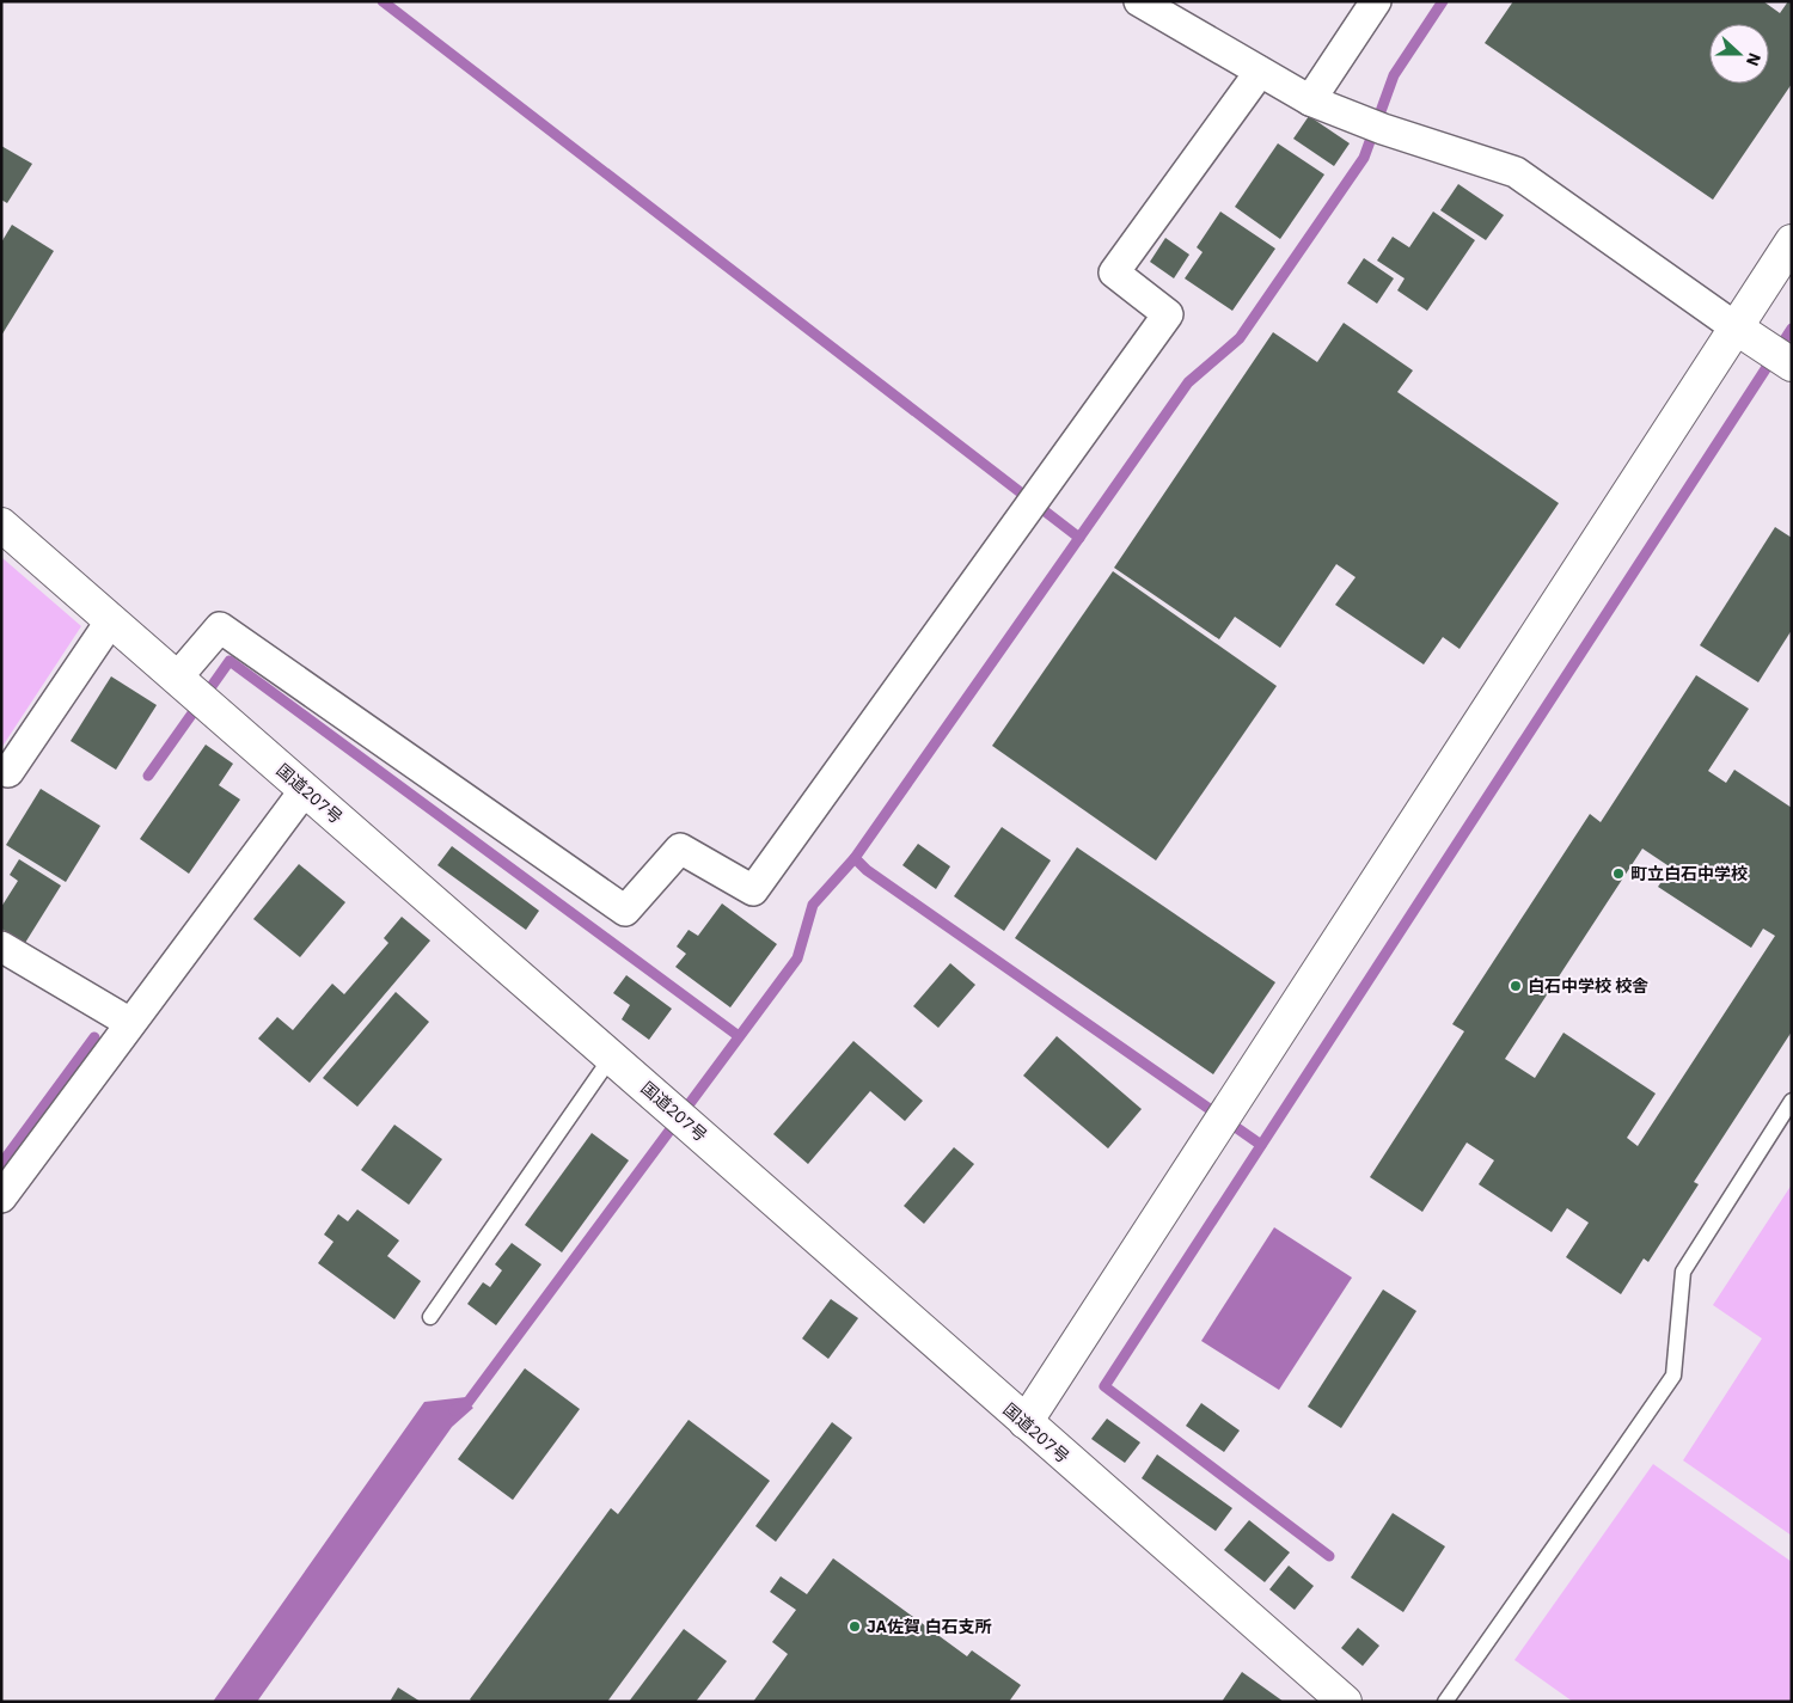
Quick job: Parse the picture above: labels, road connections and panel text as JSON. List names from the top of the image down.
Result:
{
  "streets": {
    "main road": ["国道207号"]
  },
  "places": ["町立白石中学校", "白石中学校 校舎", "JA佐賀 白石支所"],
  "north": "right"
}
